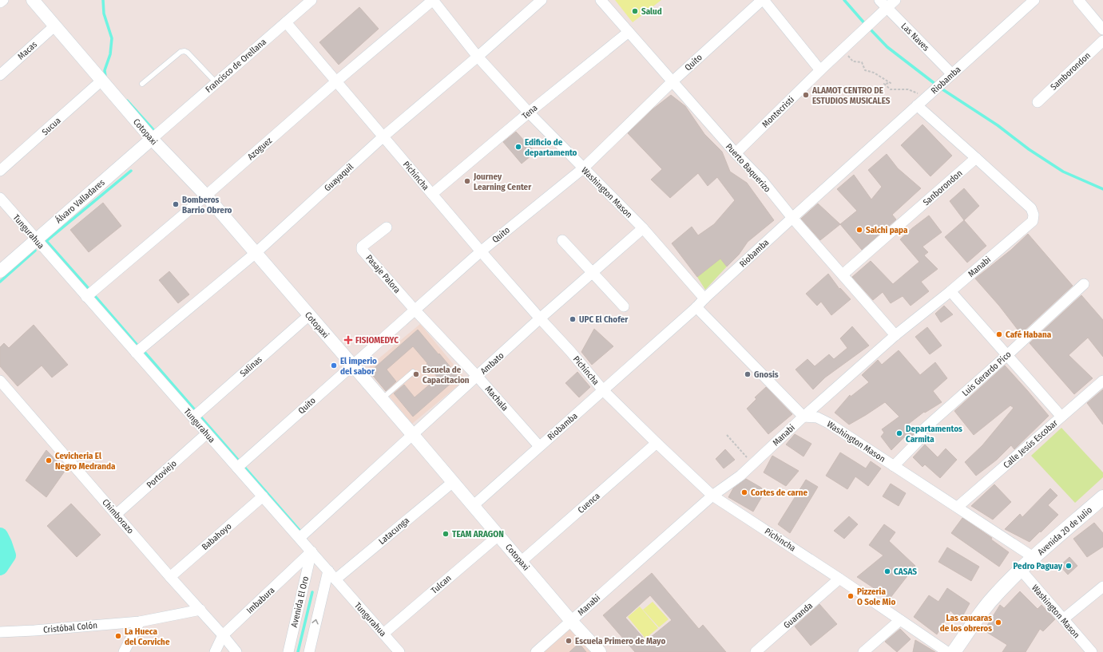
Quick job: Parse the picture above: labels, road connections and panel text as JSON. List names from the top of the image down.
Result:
{
  "streets": {
    "main road": ["Avenida 20 de Julio"],
    "street": [
      "Las Naves",
      "Macas",
      "Quito",
      "Francisco de Orellana",
      "Samborondon",
      "Riobamba",
      "Tena",
      "Montecristi",
      "Sucua",
      "Cotopaxi",
      "Azoguez",
      "Puerto Baquerizo",
      "Pichincha",
      "Guayaquil",
      "Sanborondon",
      "Washington Mason",
      "Álvaro Valladares",
      "Tungurahua",
      "Manabi",
      "Pasaje Palora",
      "Ambato",
      "Salinas",
      "Luis Gerardo Pico",
      "Machala",
      "Calle Jesús Escobar",
      "Portoviejo",
      "Cuenca",
      "Chimborazo",
      "Latacunga",
      "Babahoyo",
      "Tulcan",
      "Imbabura",
      "Avenida El Oro",
      "Guaranda",
      "Cristóbal Colón"
    ]
  },
  "crossings": [
    ["Las Naves", "Riobamba"],
    ["Las Naves", "Montecristi"],
    ["Macas", "Cotopaxi"],
    ["Quito", "Cotopaxi"],
    ["Quito", "Puerto Baquerizo"],
    ["Quito", "Pichincha"],
    ["Quito", "Washington Mason"],
    ["Quito", "Tungurahua"],
    ["Quito", "Pasaje Palora"],
    ["Quito", "Machala"],
    ["Francisco de Orellana", "Cotopaxi"],
    ["Francisco de Orellana", "Pichincha"],
    ["Francisco de Orellana", "Álvaro Valladares"],
    ["Riobamba", "Cotopaxi"],
    ["Riobamba", "Puerto Baquerizo"],
    ["Riobamba", "Pichincha"],
    ["Riobamba", "Washington Mason"],
    ["Riobamba", "Machala"],
    ["Tena", "Puerto Baquerizo"],
    ["Tena", "Pichincha"],
    ["Tena", "Washington Mason"],
    ["Montecristi", "Puerto Baquerizo"],
    ["Sucua", "Cotopaxi"],
    ["Cotopaxi", "Azoguez"],
    ["Cotopaxi", "Guayaquil"],
    ["Cotopaxi", "Álvaro Valladares"],
    ["Cotopaxi", "Manabi"],
    ["Cotopaxi", "Ambato"],
    ["Cotopaxi", "Salinas"],
    ["Cotopaxi", "Cuenca"],
    ["Cotopaxi", "Latacunga"],
    ["Cotopaxi", "Tulcan"],
    ["Azoguez", "Pichincha"],
    ["Azoguez", "Washington Mason"],
    ["Azoguez", "Tungurahua"],
    ["Puerto Baquerizo", "Sanborondon"],
    ["Puerto Baquerizo", "Manabi"],
    ["Pichincha", "Guayaquil"],
    ["Pichincha", "Manabi"],
    ["Pichincha", "Ambato"],
    ["Pichincha", "Cuenca"],
    ["Pichincha", "Guaranda"],
    ["Guayaquil", "Washington Mason"],
    ["Guayaquil", "Tungurahua"],
    ["Sanborondon", "Manabi"],
    ["Washington Mason", "Manabi"],
    ["Washington Mason", "Ambato"],
    ["Washington Mason", "Luis Gerardo Pico"],
    ["Washington Mason", "Calle Jesús Escobar"],
    ["Washington Mason", "Avenida 20 de Julio"],
    ["Álvaro Valladares", "Tungurahua"],
    ["Tungurahua", "Ambato"],
    ["Tungurahua", "Salinas"],
    ["Tungurahua", "Portoviejo"],
    ["Tungurahua", "Latacunga"],
    ["Tungurahua", "Babahoyo"],
    ["Tungurahua", "Tulcan"],
    ["Tungurahua", "Imbabura"],
    ["Tungurahua", "Avenida El Oro"],
    ["Pasaje Palora", "Machala"],
    ["Ambato", "Machala"],
    ["Portoviejo", "Chimborazo"],
    ["Chimborazo", "Babahoyo"],
    ["Chimborazo", "Imbabura"],
    ["Chimborazo", "Cristóbal Colón"],
    ["Imbabura", "Avenida El Oro"]
  ],
  "places": {
    "other": [
      "Salud",
      "ALAMOT CENTRO DE ESTUDIOS MUSICALES",
      "Edificio de departamento",
      "Journey Learning Center",
      "Bomberos Barrio Obrero",
      "Salchi papa",
      "UPC El Chofer",
      "Café Habana",
      "El imperio del sabor",
      "Escuela de Capacitacion",
      "Gnosis",
      "Departamentos Carmita",
      "Cevicheria El Negro Medranda",
      "Cortes de carne",
      "TEAM ARAGON",
      "Pedro Paguay",
      "CASAS",
      "Pizzeria O Sole Mio",
      "Las caucaras de los obreros",
      "La Hueca del Corviche",
      "Escuela Primero de Mayo"
    ],
    "health": ["FISIOMEDYC"]
  }
}
